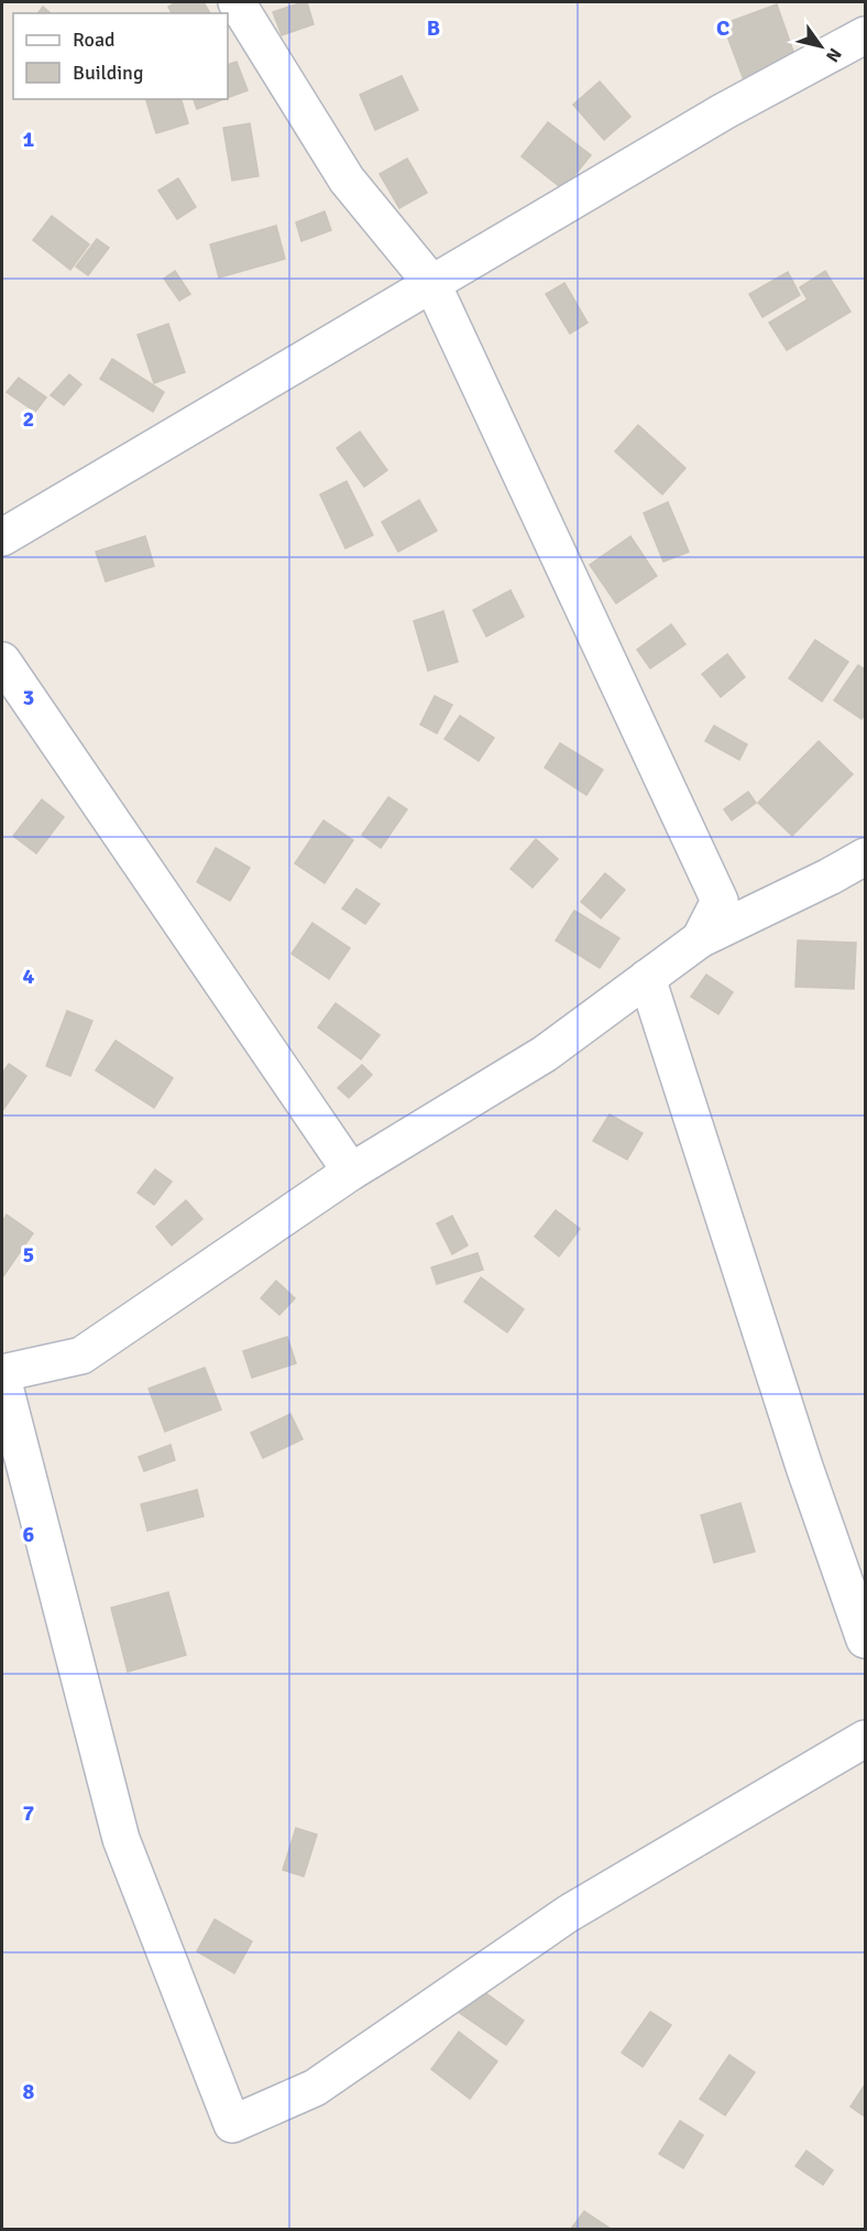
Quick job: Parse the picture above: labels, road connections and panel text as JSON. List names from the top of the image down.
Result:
{
  "legend": ["Road", "Building"],
  "north": "bottom right",
  "grid": {
    "columns": ["B", "C"],
    "rows": [
      "1",
      "2",
      "3",
      "4",
      "5",
      "6",
      "7",
      "8"
    ]
  }
}
